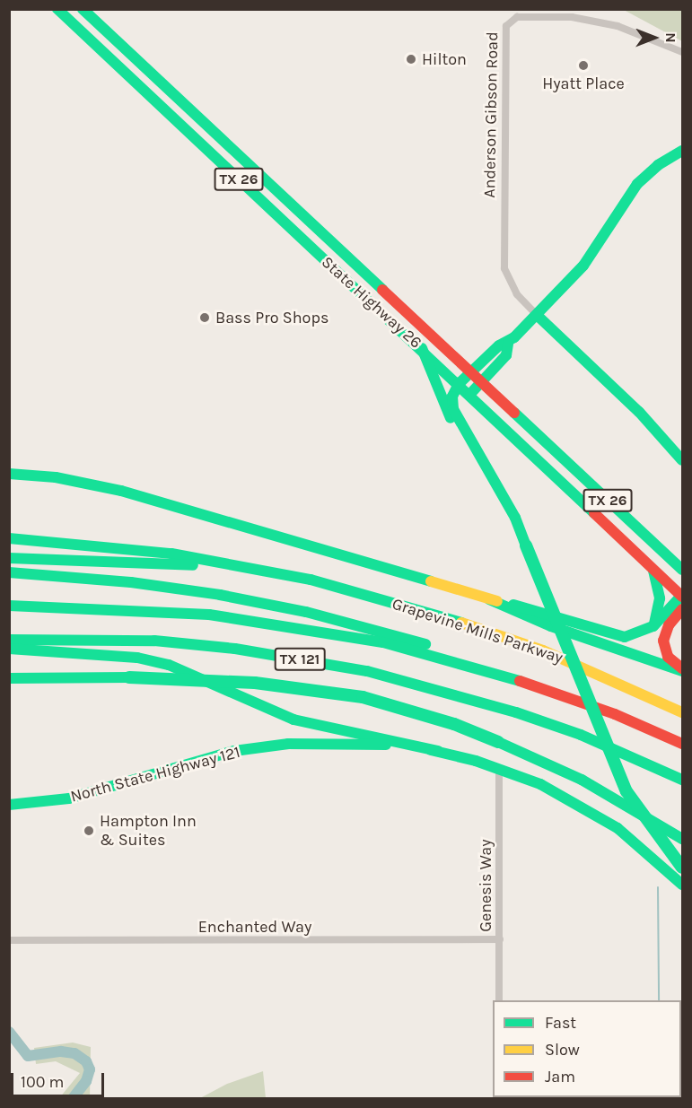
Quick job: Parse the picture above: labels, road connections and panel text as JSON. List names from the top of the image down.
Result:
{
  "streets": {
    "main road": [
      "TX 26",
      "State Highway 26",
      "Grapevine Mills Parkway",
      "TX 121",
      "North State Highway 121"
    ],
    "street": ["Anderson Gibson Road", "Genesis Way", "Enchanted Way"]
  },
  "crossings": [
    ["North State Highway 121", "Genesis Way"],
    ["Genesis Way", "Enchanted Way"]
  ],
  "places": [
    "Hilton",
    "Hyatt Place",
    "Bass Pro Shops",
    "Hampton Inn & Suites"
  ],
  "legend": ["Fast", "Slow", "Jam"],
  "scale_bar": "100 m",
  "north": "right"
}
